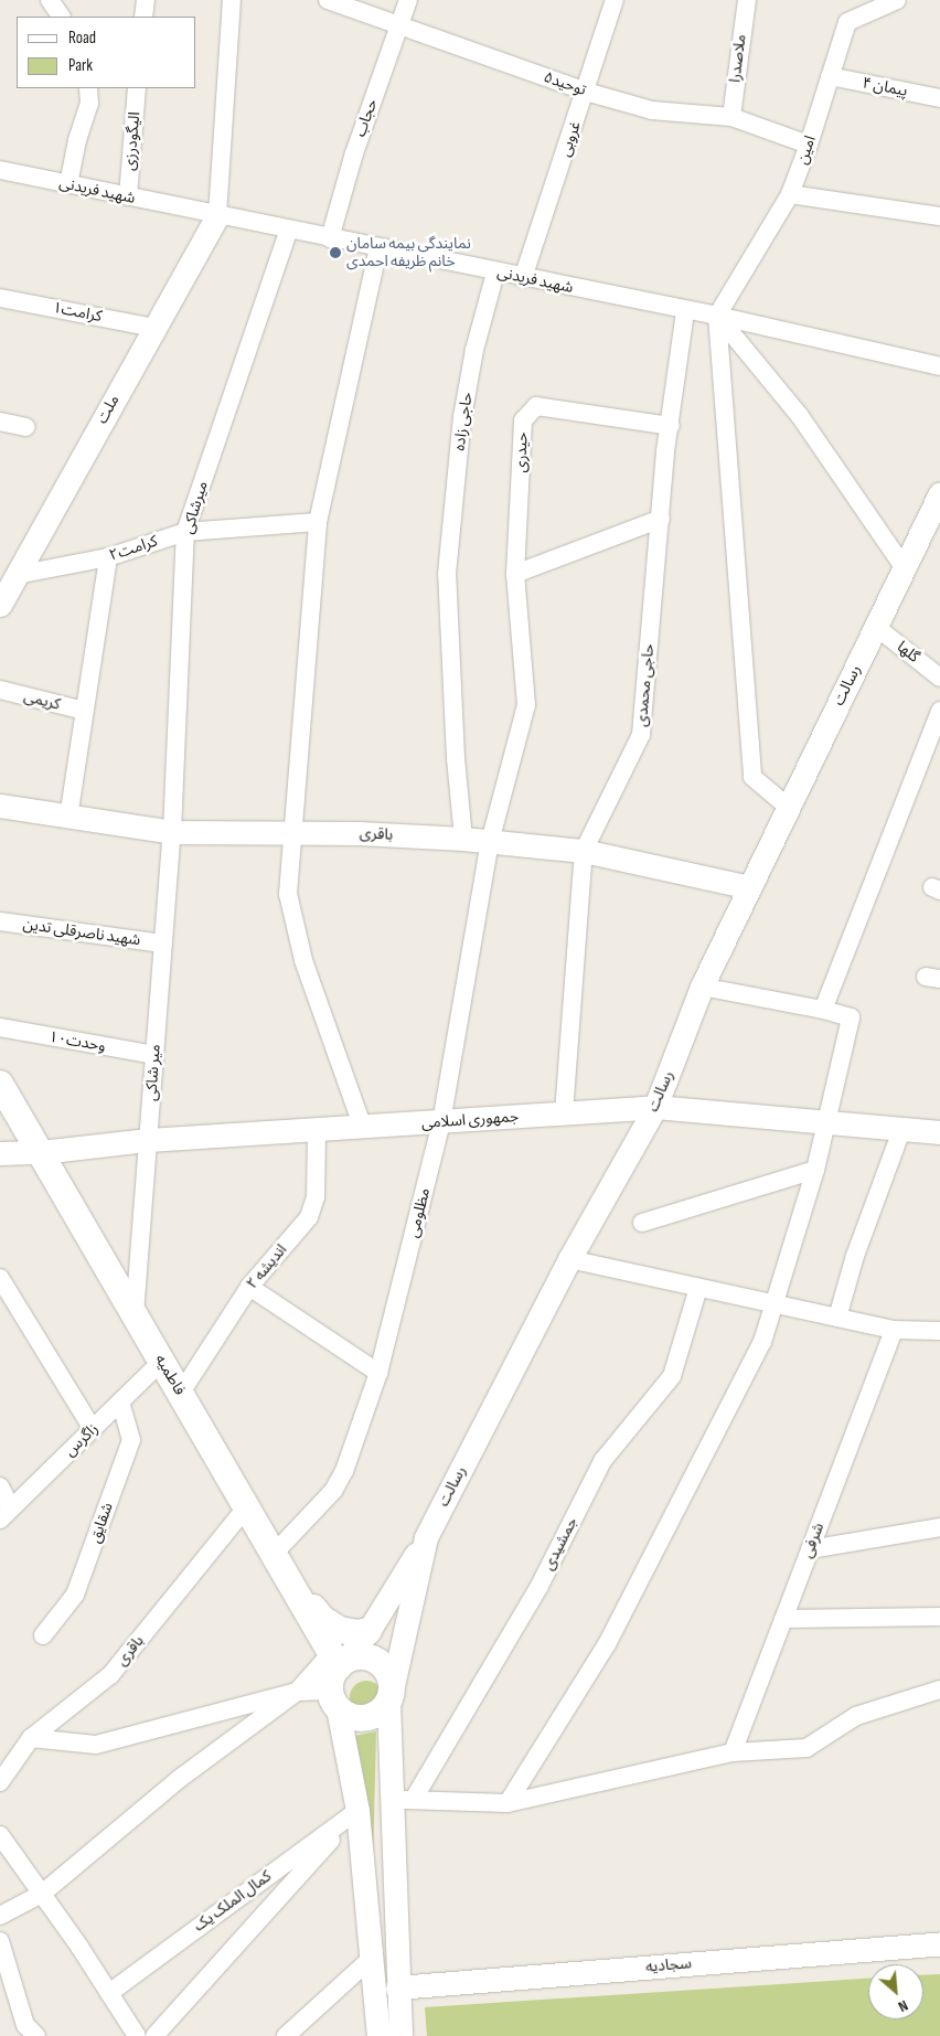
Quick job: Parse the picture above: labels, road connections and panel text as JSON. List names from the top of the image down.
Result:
{
  "streets": {
    "main road": ["فاطمیه"],
    "street": [
      "ملاصدرا",
      "توحید۵",
      "پیمان ۴",
      "حجاب",
      "غروبی",
      "الیگودرزی",
      "امین",
      "شهید فریدنی",
      "کرامت۱",
      "ملت",
      "حاجی زاده",
      "حیدری",
      "میرشاکی",
      "کرامت۲",
      "گلها",
      "حاجی محمدی",
      "رسالت",
      "کریمی",
      "باقری",
      "شهید ناصرقلی تدین",
      "وحدت۱۰",
      "میر شاکی",
      "جمهوری اسلامی",
      "مظلومی",
      "اندیشه ۲",
      "زاگرس",
      "شقایق",
      "شرفی",
      "جمشیدی",
      "کمال الملک یک",
      "سجادیه"
    ]
  },
  "crossings": [
    ["ملاصدرا", "توحید۵"],
    ["توحید۵", "حجاب"],
    ["توحید۵", "غروبی"],
    ["توحید۵", "امین"],
    ["پیمان ۴", "امین"],
    ["حجاب", "شهید فریدنی"],
    ["غروبی", "شهید فریدنی"],
    ["الیگودرزی", "شهید فریدنی"],
    ["امین", "شهید فریدنی"],
    ["شهید فریدنی", "ملت"],
    ["شهید فریدنی", "حاجی زاده"],
    ["شهید فریدنی", "میرشاکی"],
    ["شهید فریدنی", "حاجی محمدی"],
    ["کرامت۱", "ملت"],
    ["ملت", "کرامت۲"],
    ["حاجی زاده", "باقری"],
    ["حیدری", "حاجی محمدی"],
    ["حیدری", "مظلومی"],
    ["میرشاکی", "کرامت۲"],
    ["میرشاکی", "باقری"],
    ["میرشاکی", "میر شاکی"],
    ["گلها", "رسالت"],
    ["حاجی محمدی", "باقری"],
    ["حاجی محمدی", "جمهوری اسلامی"],
    ["رسالت", "باقری"],
    ["رسالت", "جمهوری اسلامی"],
    ["رسالت", "فاطمیه"],
    ["رسالت", "جمشیدی"],
    ["رسالت", "سجادیه"],
    ["باقری", "میر شاکی"],
    ["باقری", "مظلومی"],
    ["باقری", "فاطمیه"],
    ["شهید ناصرقلی تدین", "میر شاکی"],
    ["وحدت۱۰", "میر شاکی"],
    ["میر شاکی", "جمهوری اسلامی"],
    ["میر شاکی", "فاطمیه"],
    ["جمهوری اسلامی", "مظلومی"],
    ["جمهوری اسلامی", "اندیشه ۲"],
    ["جمهوری اسلامی", "فاطمیه"],
    ["مظلومی", "فاطمیه"],
    ["اندیشه ۲", "فاطمیه"],
    ["فاطمیه", "زاگرس"],
    ["زاگرس", "شقایق"]
  ],
  "places": ["نمایندگی بیمه سامان خانم ظریفه احمدی"],
  "legend": ["Road", "Park"],
  "north": "bottom right"
}
